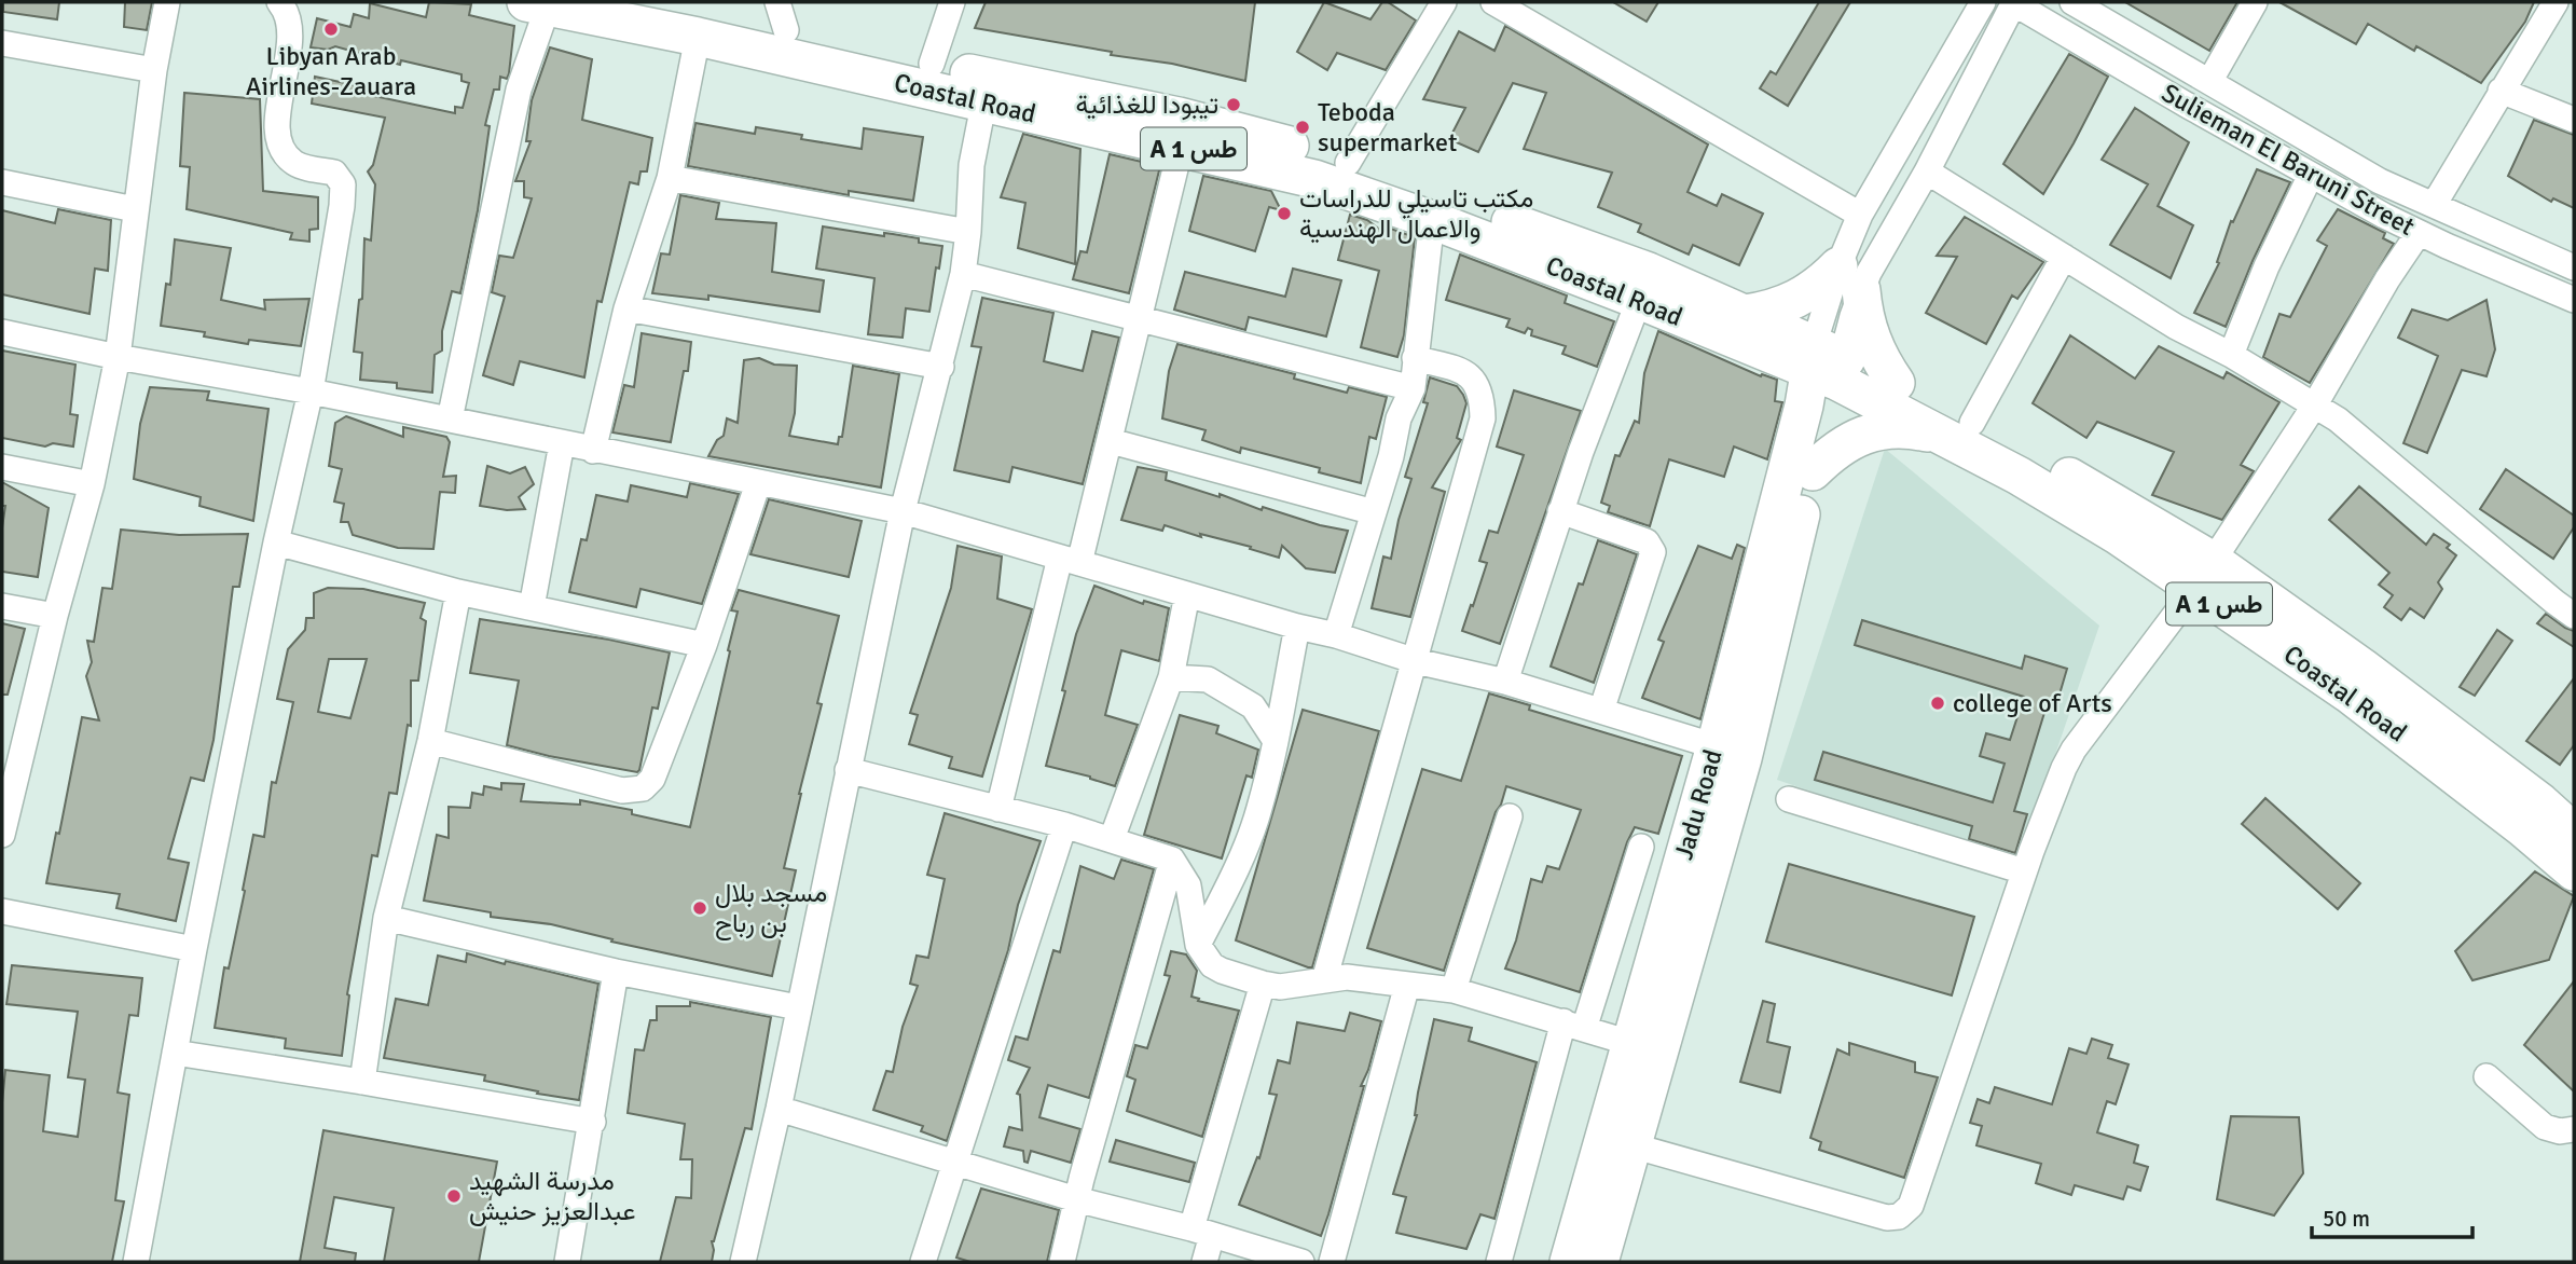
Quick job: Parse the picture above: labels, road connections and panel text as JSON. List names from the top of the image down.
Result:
{
  "streets": {
    "highway": ["Coastal Road", "A 1 طس", "Jadu Road"],
    "street": ["Sulieman El Baruni Street"]
  },
  "crossings": [
    ["Coastal Road", "Jadu Road"]
  ],
  "places": [
    "Libyan Arab Airlines-Zauara",
    "تيبودا للغذائية",
    "Teboda supermarket",
    "مكتب تاسيلي للدراسات والاعمال الهندسية",
    "college of Arts",
    "مسجد بلال بن رباح",
    "مدرسة الشهيد عبدالعزيز حنيش"
  ],
  "scale_bar": "50 m"
}
